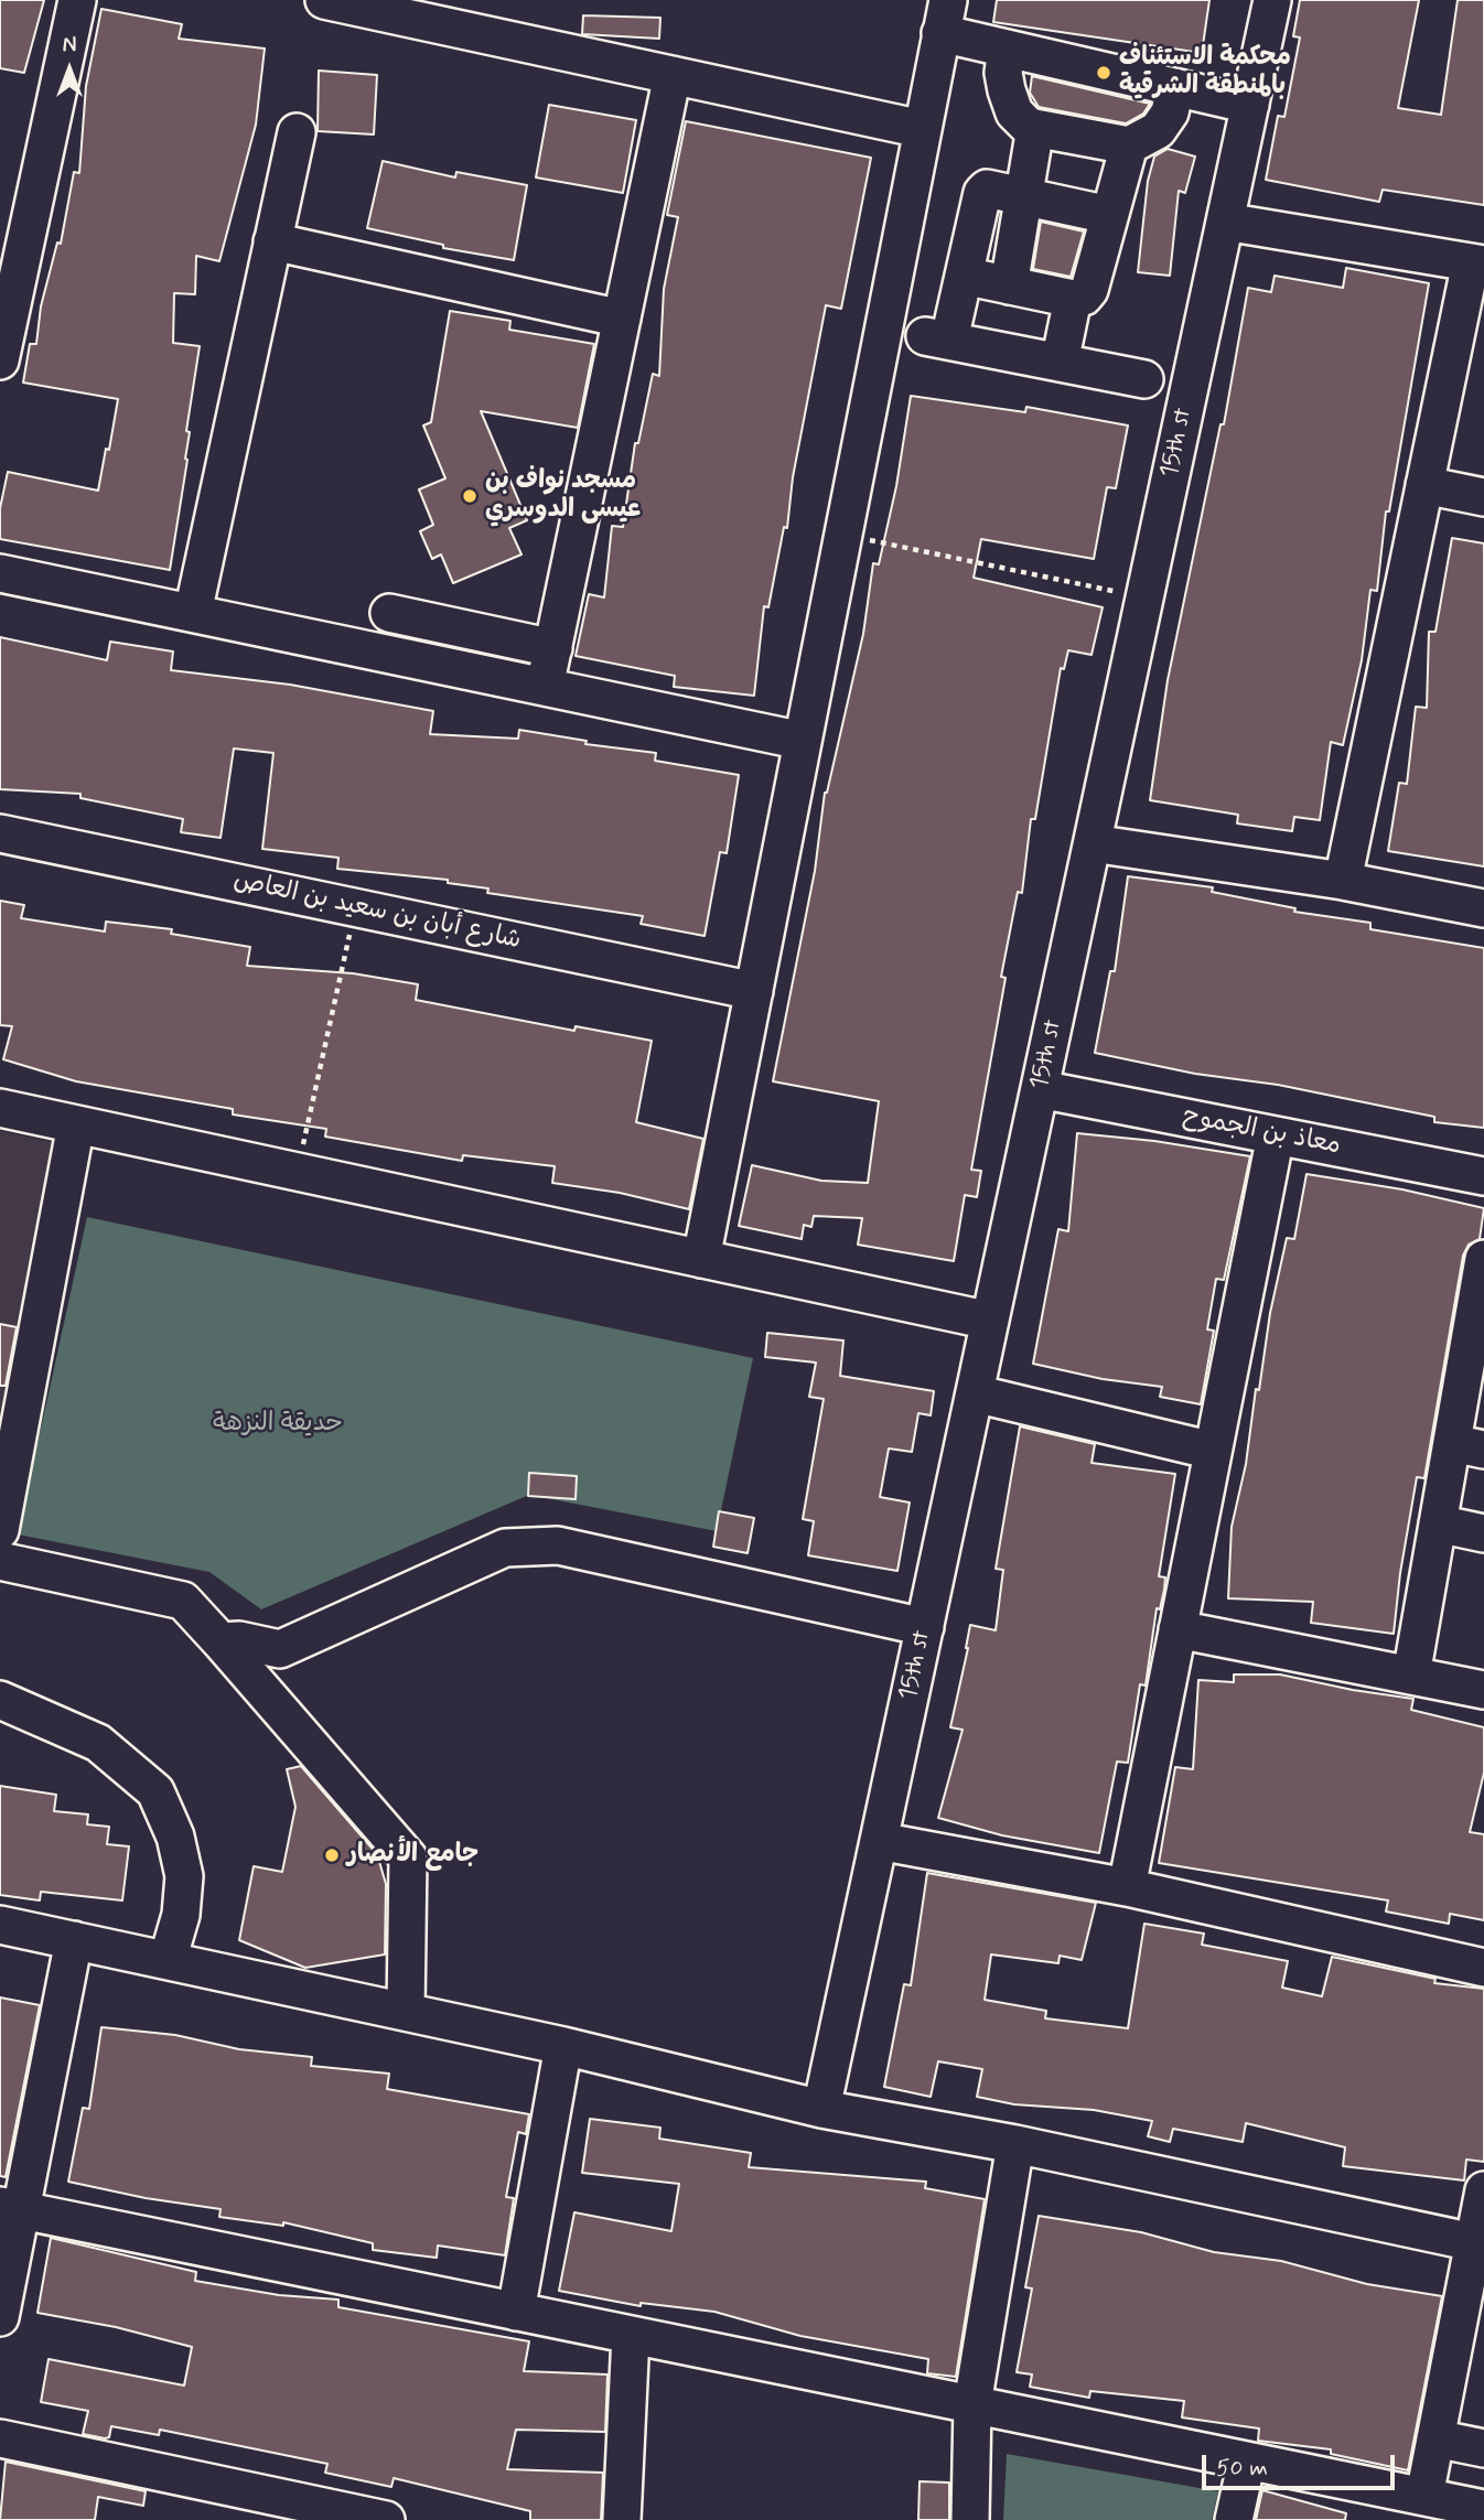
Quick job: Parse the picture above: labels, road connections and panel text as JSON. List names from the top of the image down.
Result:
{
  "streets": {
    "street": ["15th st", "شارع أبان بن سعيد بن العاص", "معاذ بن الجموح"]
  },
  "crossings": [
    ["15th st", "معاذ بن الجموح"]
  ],
  "parks": ["حديقة النزهة"],
  "places": ["محكمة الاستئناف بالمنطقة الشرقية", "مسجد نواف بن عيسى الدوسري", "جامع الأنصار"],
  "scale_bar": "50 m",
  "north": "top"
}
